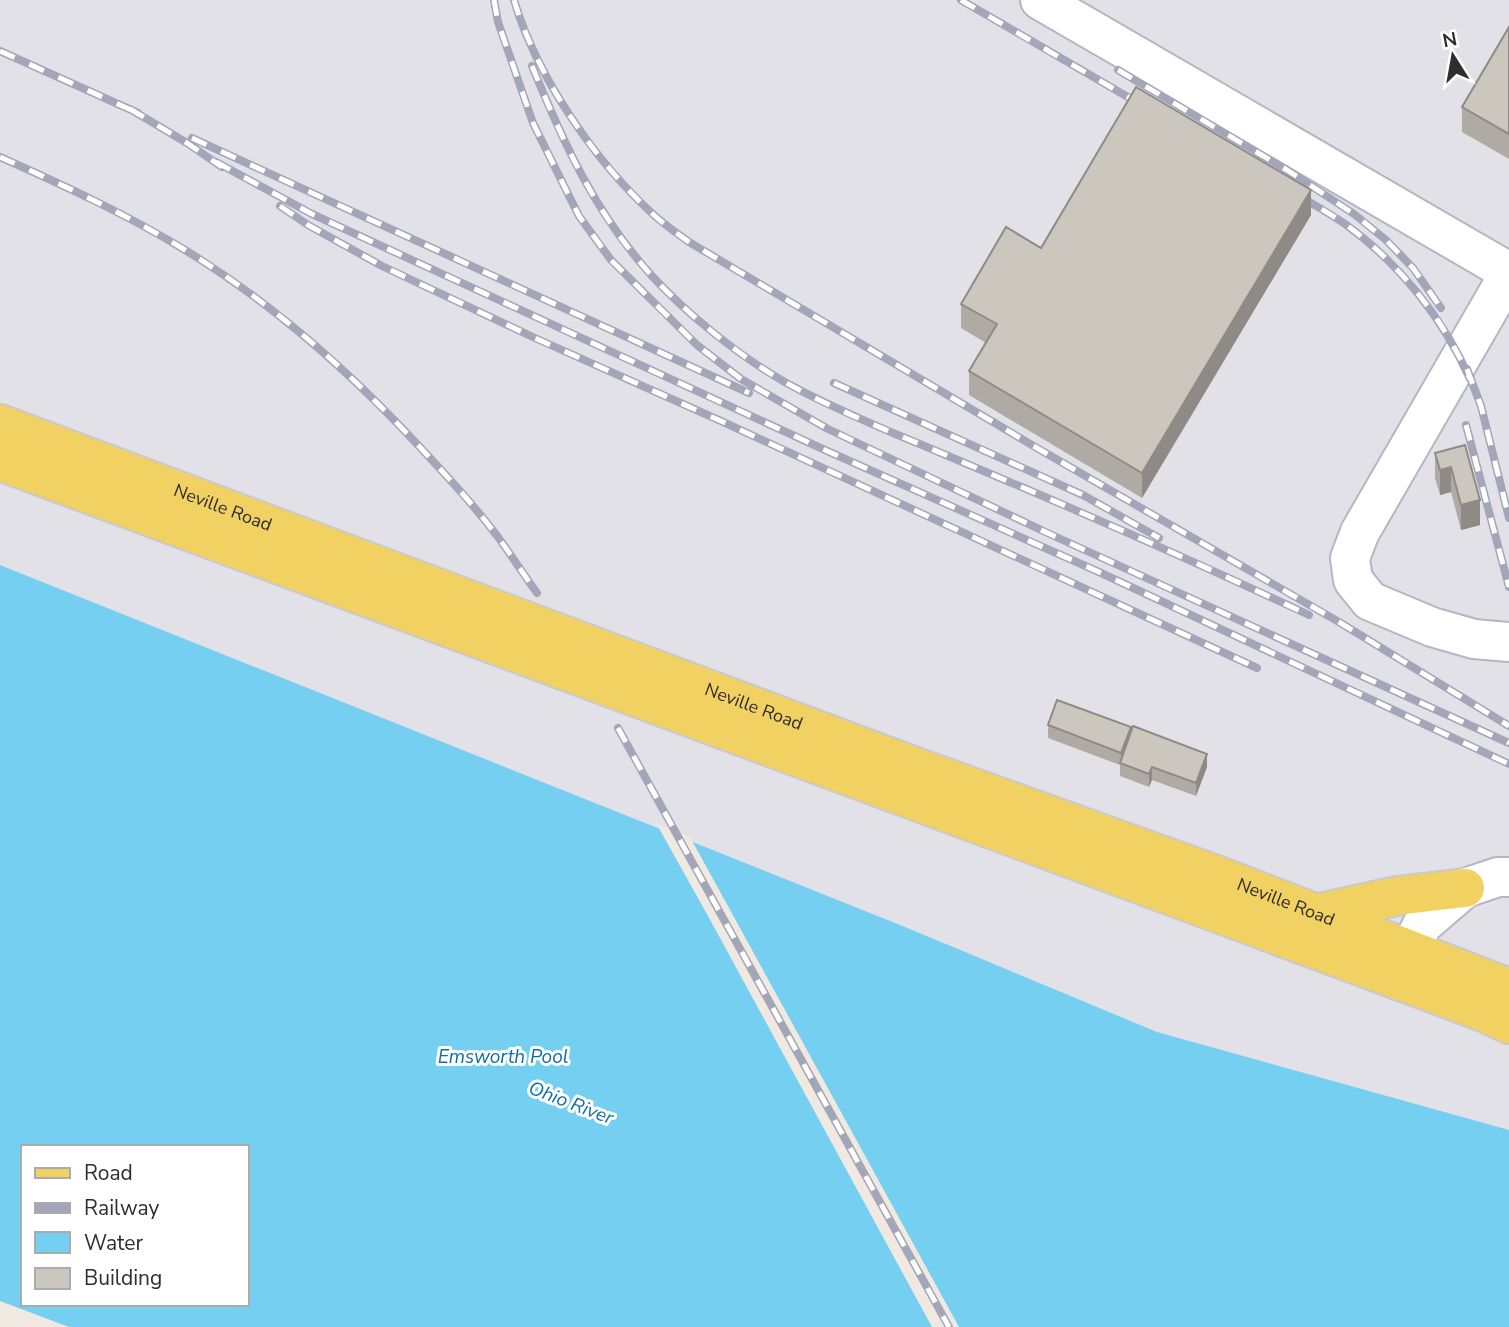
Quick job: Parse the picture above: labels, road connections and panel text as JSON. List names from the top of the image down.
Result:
{
  "streets": {
    "main road": ["Neville Road"]
  },
  "water": ["Emsworth Pool", "Ohio River"],
  "legend": [
    "Road",
    "Railway",
    "Water",
    "Building"
  ],
  "north": "top"
}
